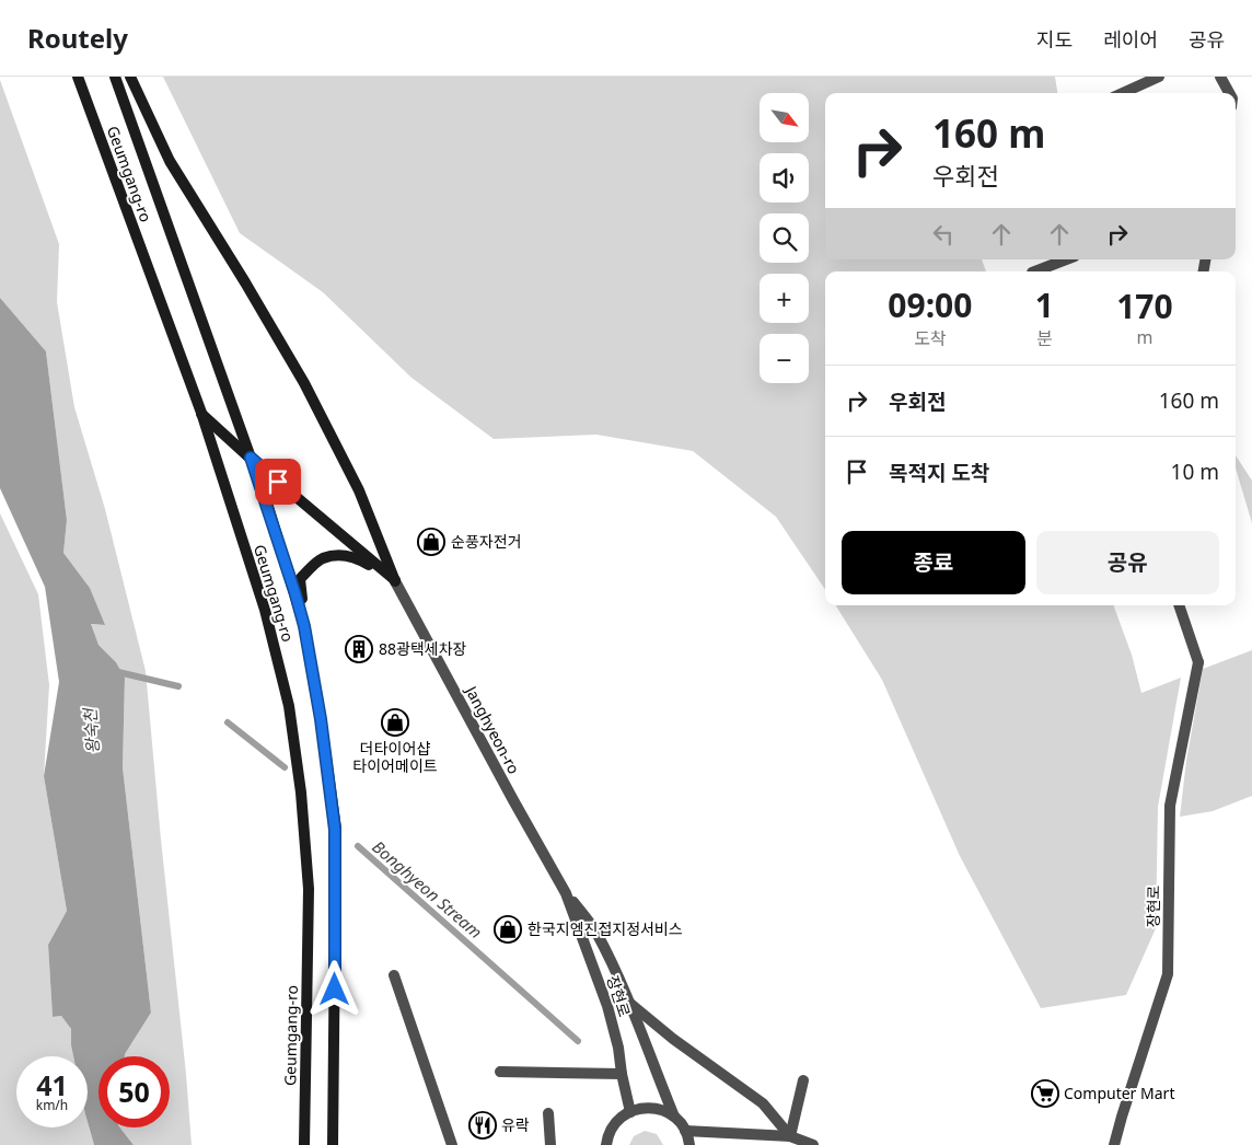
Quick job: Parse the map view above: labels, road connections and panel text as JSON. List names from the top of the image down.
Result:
{
  "streets": {
    "main road": ["Geumgang-ro"],
    "street": ["Janghyeon-ro", "장현로"]
  },
  "crossings": [
    ["Janghyeon-ro", "장현로"]
  ],
  "water": ["왕숙천", "Bonghyeon Stream"],
  "places": {
    "shop": ["순풍자전거", "더타이어샵 타이어메이트", "한국지엠진접지정서비스"],
    "building": ["88광택세차장"],
    "supermarket": ["Computer Mart"],
    "restaurant": ["유락"]
  },
  "north": "bottom right",
  "page": {
    "header": "Routely",
    "nav": ["지도", "레이어", "공유"],
    "map_buttons": ["+", "−"],
    "turn": ["160 m", "우회전"],
    "eta": [
      "09:00",
      "도착",
      "1",
      "분",
      "170",
      "m"
    ],
    "list": [
      {
        "name": "우회전",
        "value": "160 m"
      },
      {
        "name": "목적지 도착",
        "value": "10 m"
      }
    ],
    "buttons": ["종료", "공유"],
    "speed": "41 km/h",
    "limit": "50"
  }
}
